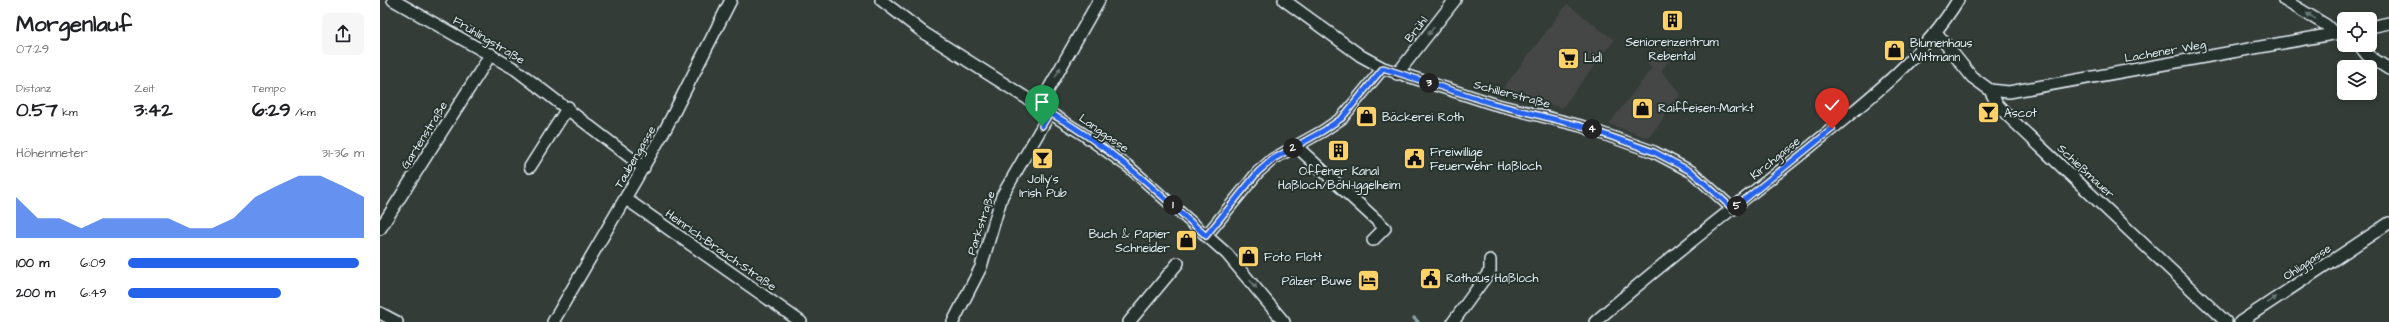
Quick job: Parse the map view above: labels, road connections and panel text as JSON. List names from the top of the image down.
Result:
{
  "streets": {
    "street": [
      "Brühl",
      "Frühlingstraße",
      "Lachener Weg",
      "Schillerstraße",
      "Langgasse",
      "Gartenstraße",
      "Taubengasse",
      "Kirchgasse",
      "Schießmauer",
      "Parkstraße",
      "Heinrich-Brauch-Straße",
      "Ohliggasse"
    ]
  },
  "crossings": [
    ["Brühl", "Schillerstraße"],
    ["Frühlingstraße", "Gartenstraße"],
    ["Frühlingstraße", "Taubengasse"],
    ["Lachener Weg", "Schießmauer"],
    ["Schillerstraße", "Kirchgasse"],
    ["Langgasse", "Parkstraße"],
    ["Taubengasse", "Heinrich-Brauch-Straße"],
    ["Kirchgasse", "Schießmauer"]
  ],
  "one_way": ["Brühl", "Ohliggasse"],
  "places": {
    "building": ["Seniorenzentrum Rebental", "Offener Kanal Haßloch/Böhl-Iggelheim"],
    "shop": [
      "Blumenhaus Wittmann",
      "Raiffeisen-Markt",
      "Bäckerei Roth",
      "Buch & Papier Schneider",
      "Foto Flott"
    ],
    "supermarket": ["Lidl"],
    "bar": ["Ascot", "Jolly's Irish Pub"],
    "public building": ["Freiwillige Feuerwehr Haßloch", "Rathaus Haßloch"],
    "hotel": ["Pälzer Buwe"]
  },
  "page": {
    "heading": ["Morgenlauf", "07:29"],
    "stats": [
      ["Distanz", "0.57 km"],
      ["Zeit", "3:42"],
      ["Tempo", "6:29 /km"]
    ],
    "pins": [
      "3",
      "4",
      "2",
      "1",
      "5"
    ],
    "chart": ["Höhenmeter", "31–36 m"],
    "list": [
      {
        "name": "100 m",
        "note": "6:09"
      },
      {
        "name": "200 m",
        "note": "6:49"
      }
    ]
  }
}
